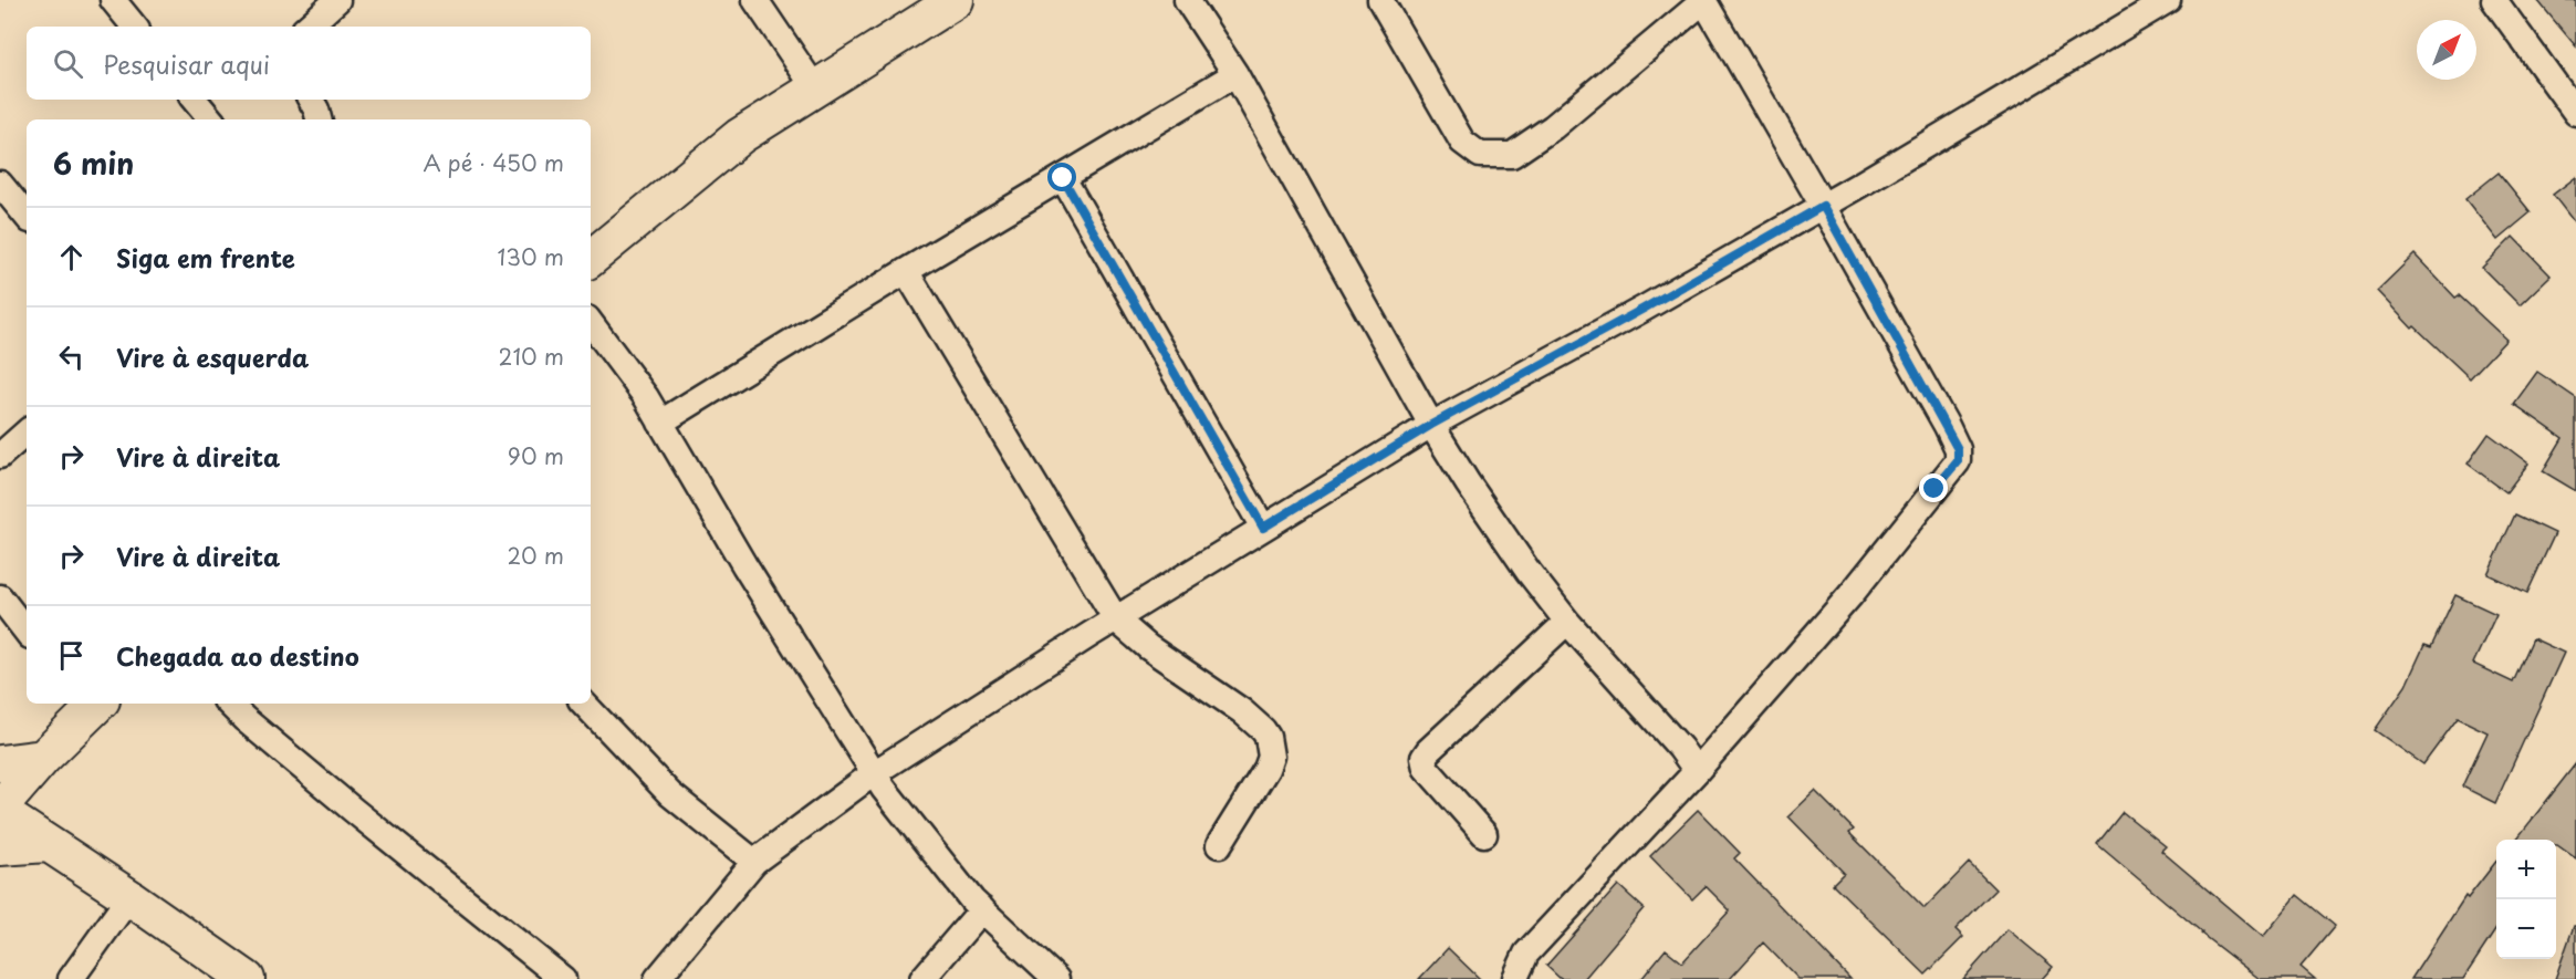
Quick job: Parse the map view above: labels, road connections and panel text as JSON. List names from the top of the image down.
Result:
{
  "north": "top right",
  "page": {
    "search": "Pesquisar aqui",
    "heading": ["6 min", "A pé · 450 m"],
    "list": [
      ["Siga em frente", "130 m"],
      ["Vire à esquerda", "210 m"],
      ["Vire à direita", "90 m"],
      ["Vire à direita", "20 m"],
      "Chegada ao destino"
    ],
    "map_buttons": ["+", "−"]
  }
}
